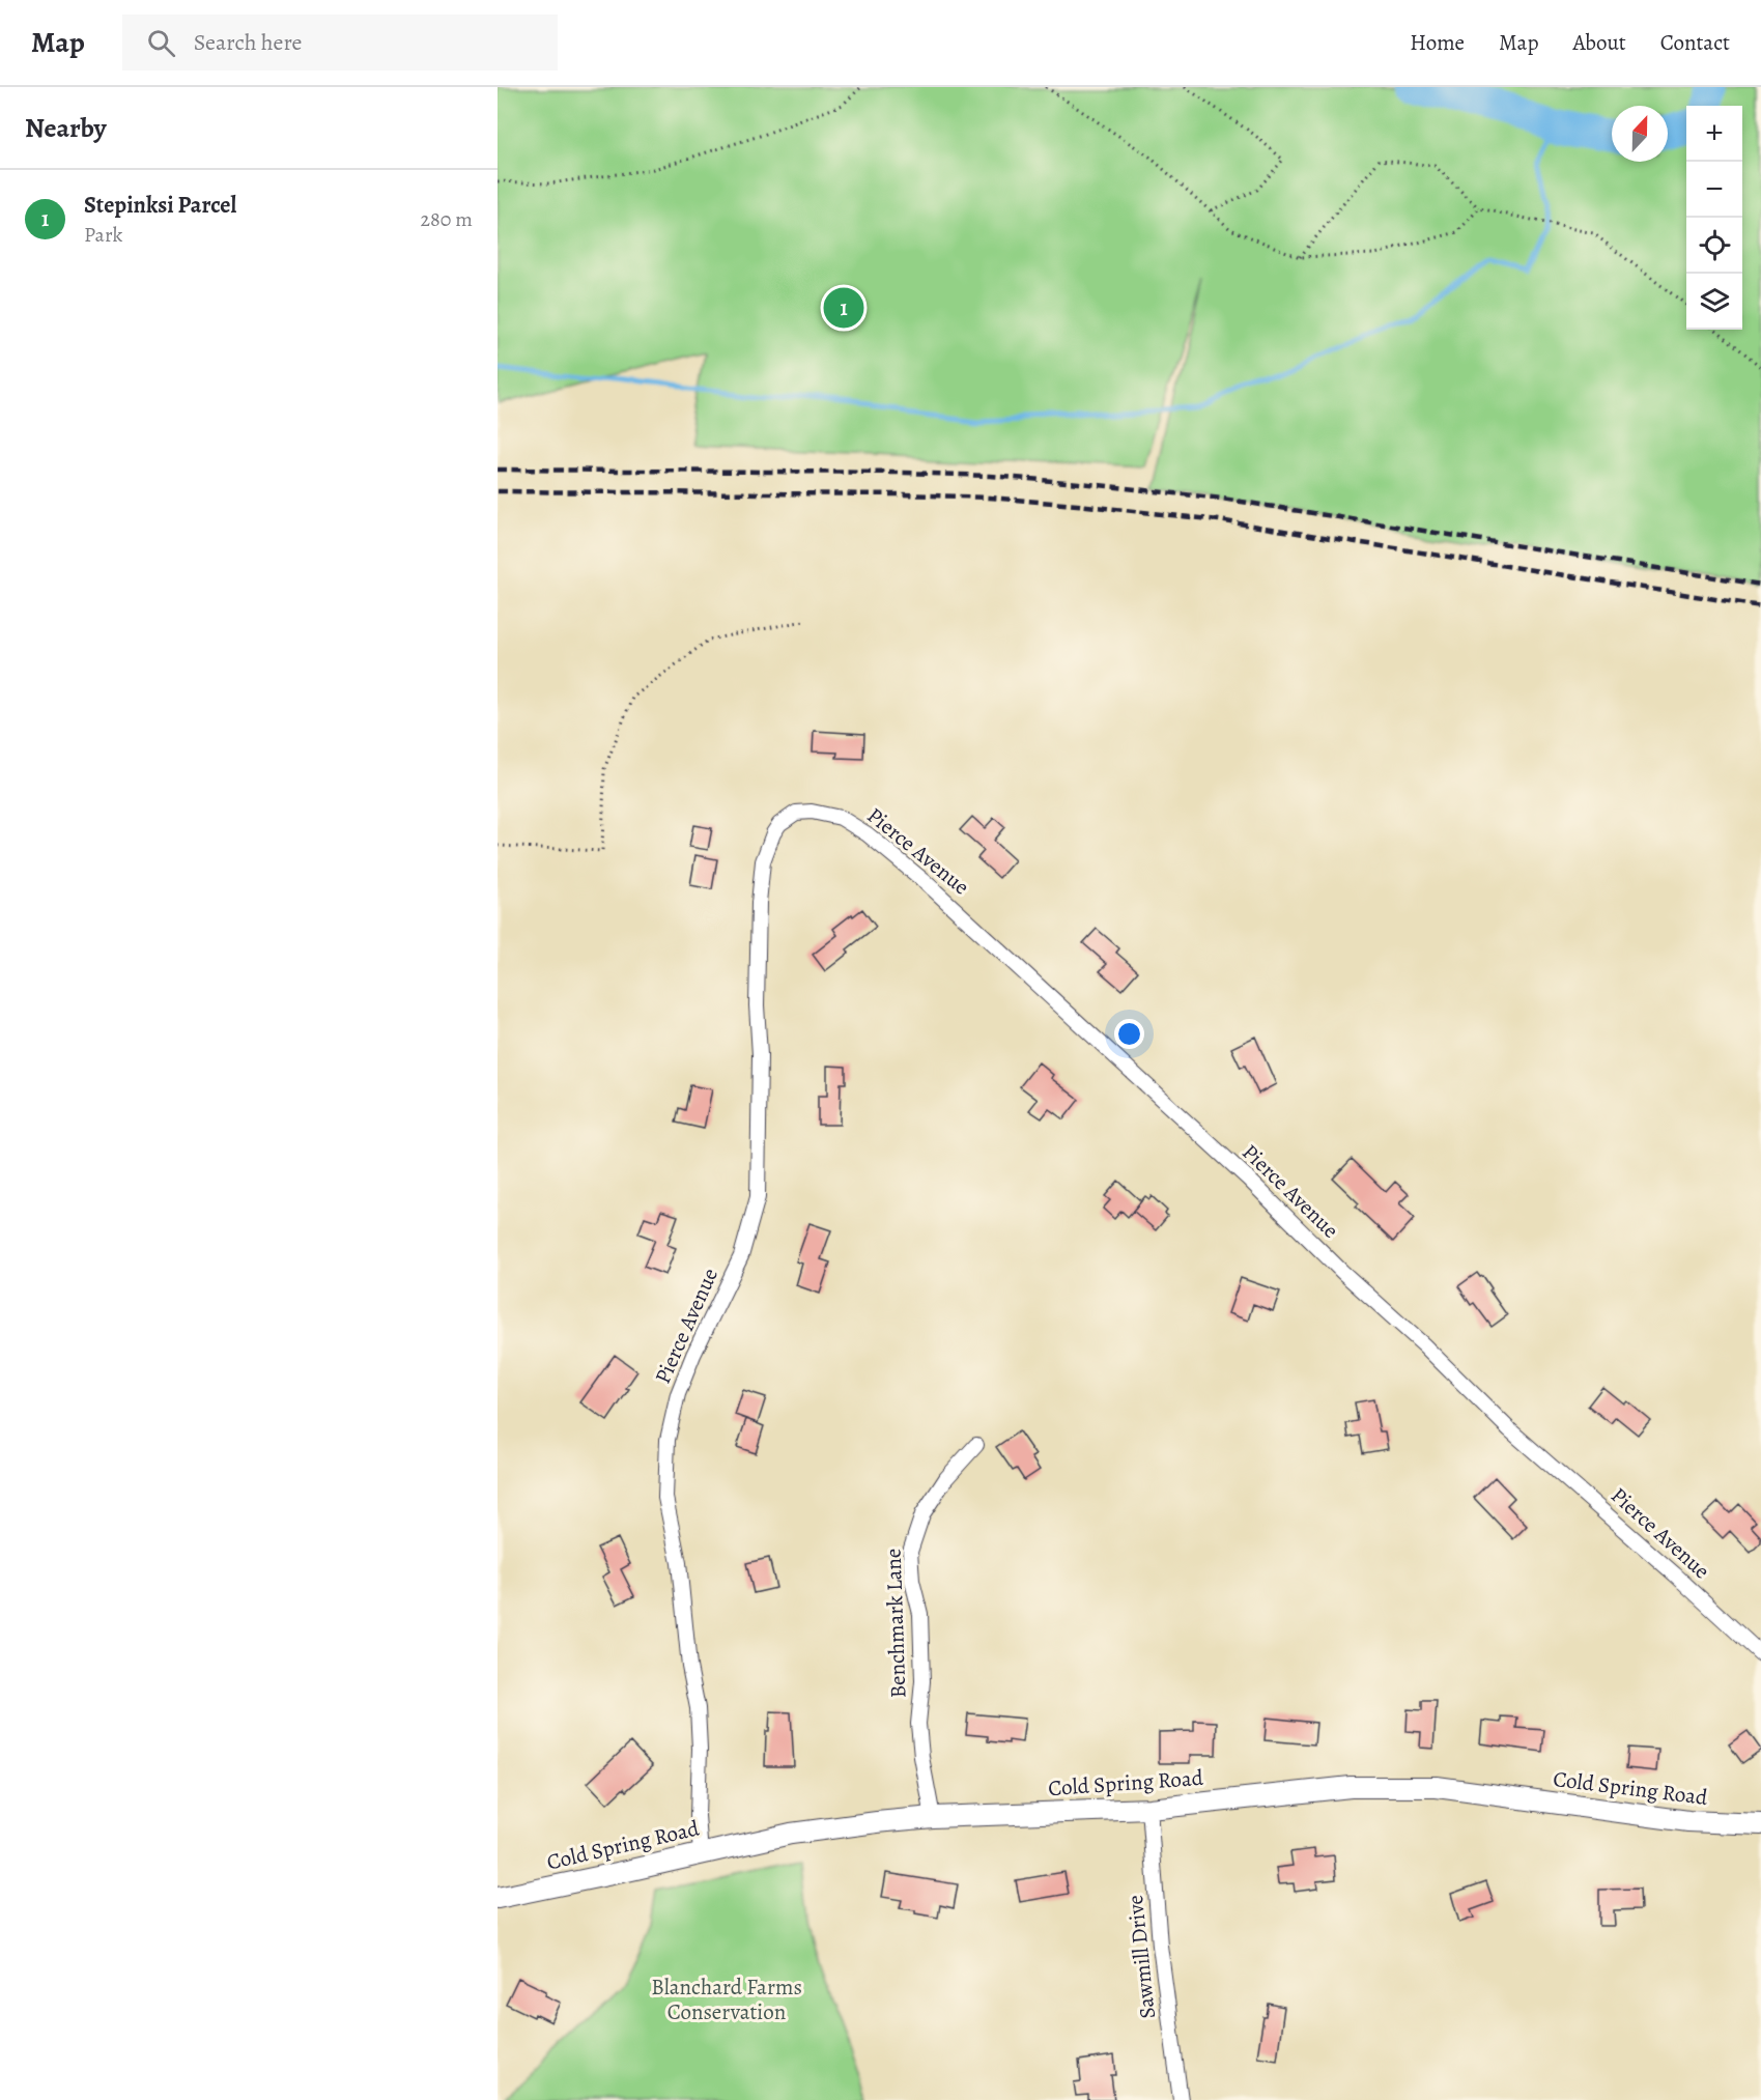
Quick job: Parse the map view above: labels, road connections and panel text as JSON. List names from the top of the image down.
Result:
{
  "streets": {
    "street": [
      "Pierce Avenue",
      "Benchmark Lane",
      "Cold Spring Road",
      "Sawmill Drive"
    ]
  },
  "crossings": [
    ["Pierce Avenue", "Cold Spring Road"],
    ["Benchmark Lane", "Cold Spring Road"],
    ["Cold Spring Road", "Sawmill Drive"]
  ],
  "parks": ["Blanchard Farms Conservation"],
  "north": "top",
  "page": {
    "header": "Map",
    "search": "Search here",
    "nav": [
      "Home",
      "Map",
      "About",
      "Contact"
    ],
    "heading": "Nearby",
    "map_buttons": ["+", "−"],
    "list": [
      {
        "mark": "1",
        "name": "Stepinksi Parcel",
        "note": "Park",
        "value": "280 m"
      }
    ],
    "pins": "1"
  }
}
